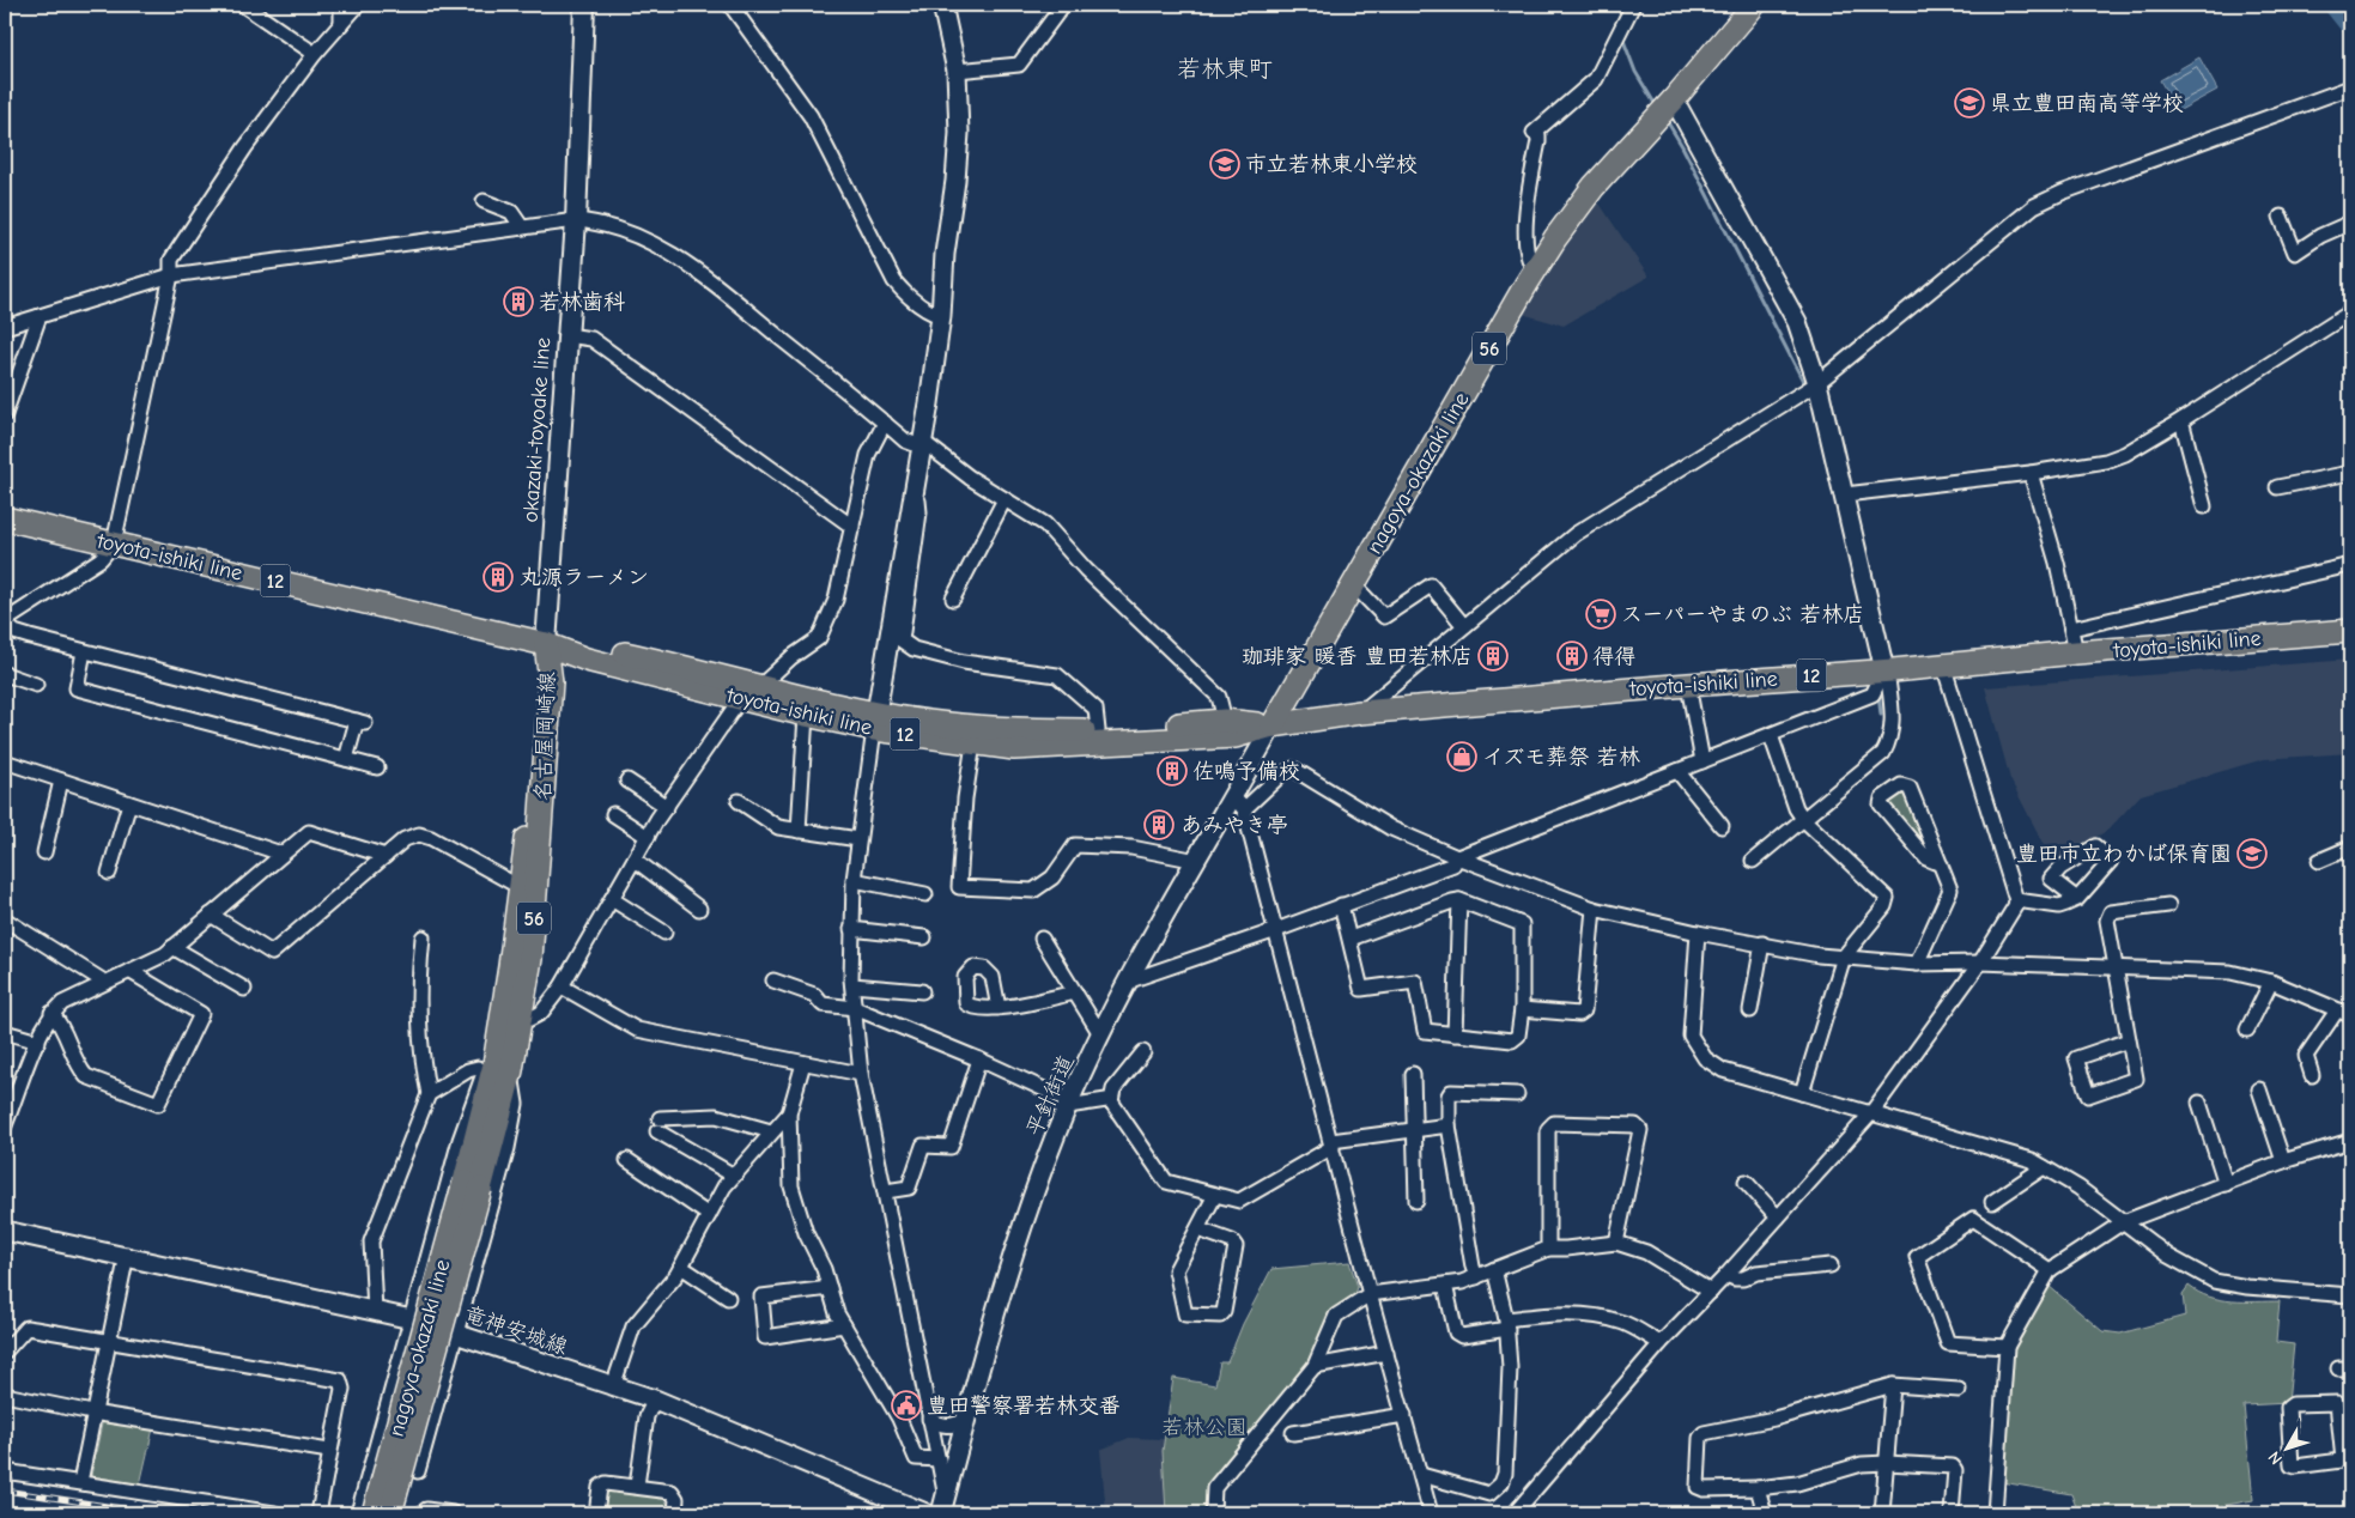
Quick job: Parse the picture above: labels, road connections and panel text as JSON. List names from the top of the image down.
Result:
{
  "streets": {
    "main road": [
      "56",
      "okazaki-toyoake line",
      "nagoya-okazaki line",
      "toyota-ishiki line",
      "12",
      "名古屋岡崎線"
    ],
    "street": ["平針街道", "竜神安城線"]
  },
  "crossings": [
    ["okazaki-toyoake line", "toyota-ishiki line"],
    ["okazaki-toyoake line", "名古屋岡崎線"],
    ["nagoya-okazaki line", "toyota-ishiki line"],
    ["nagoya-okazaki line", "名古屋岡崎線"],
    ["nagoya-okazaki line", "平針街道"],
    ["toyota-ishiki line", "名古屋岡崎線"],
    ["toyota-ishiki line", "平針街道"]
  ],
  "districts": ["若林東町"],
  "parks": ["若林公園"],
  "places": {
    "school or university": ["県立豊田南高等学校", "市立若林東小学校", "豊田市立わかば保育園"],
    "building": [
      "若林歯科",
      "丸源ラーメン",
      "珈琲家 暖香 豊田若林店",
      "得得",
      "佐鳴予備校",
      "あみやき亭"
    ],
    "supermarket": ["スーパーやまのぶ 若林店"],
    "shop": ["イズモ葬祭 若林"],
    "public building": ["豊田警察署若林交番"]
  },
  "north": "bottom left"
}
